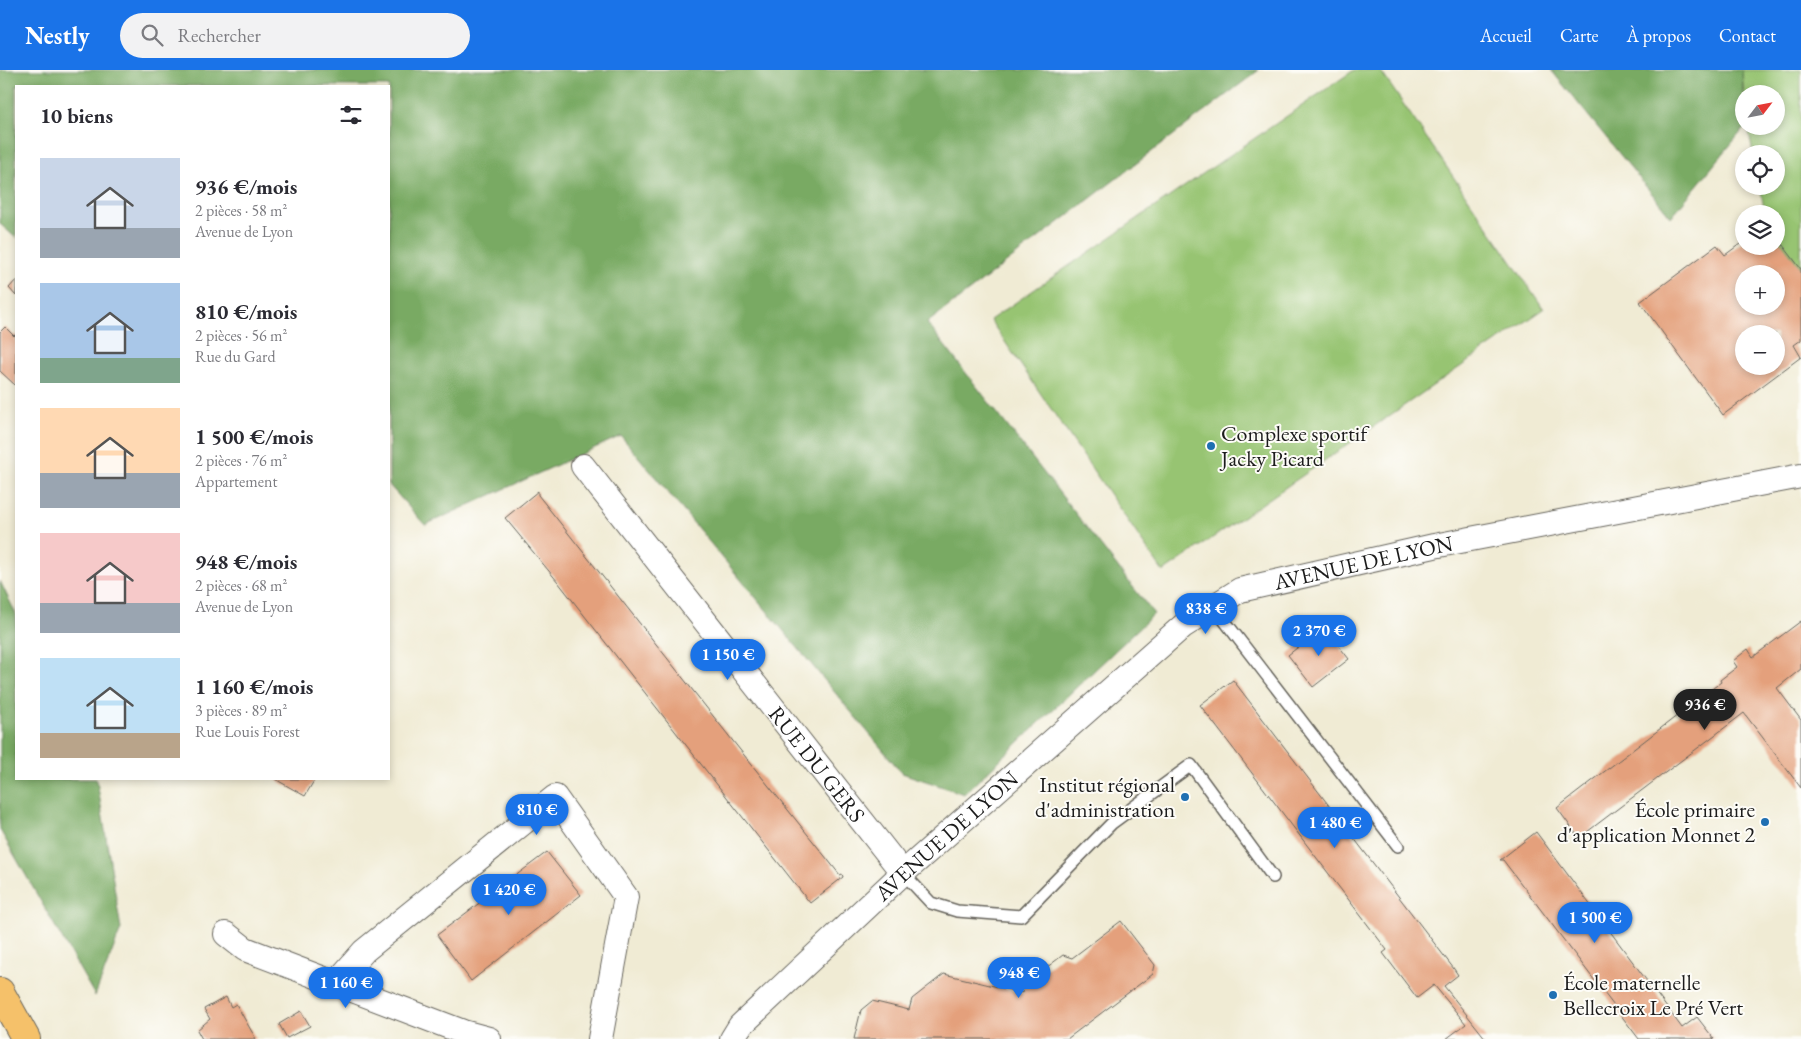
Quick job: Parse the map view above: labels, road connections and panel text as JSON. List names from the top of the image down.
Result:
{
  "streets": {
    "street": ["AVENUE DE LYON", "RUE DU GERS"]
  },
  "crossings": [
    ["AVENUE DE LYON", "RUE DU GERS"]
  ],
  "places": [
    "Complexe sportif Jacky Picard",
    "Institut régional d'administration",
    "École primaire d'application Monnet 2",
    "École maternelle Bellecroix Le Pré Vert"
  ],
  "north": "top right",
  "page": {
    "header": "Nestly",
    "search": "Rechercher",
    "nav": [
      "Accueil",
      "Carte",
      "À propos",
      "Contact"
    ],
    "map_buttons": ["+", "−"],
    "heading": "10 biens",
    "list": [
      {
        "name": "936 €/mois",
        "note": "2 pièces · 58 m² · Avenue de Lyon"
      },
      {
        "name": "810 €/mois",
        "note": "2 pièces · 56 m² · Rue du Gard"
      },
      {
        "name": "1 500 €/mois",
        "note": "2 pièces · 76 m² · Appartement"
      },
      {
        "name": "948 €/mois",
        "note": "2 pièces · 68 m² · Avenue de Lyon"
      },
      {
        "name": "1 160 €/mois",
        "note": "3 pièces · 89 m² · Rue Louis Forest"
      }
    ],
    "price": [
      "838 €",
      "2 370 €",
      "1 150 €",
      "936 €",
      "810 €",
      "1 480 €",
      "1 420 €",
      "1 500 €",
      "948 €",
      "1 160 €"
    ]
  }
}
